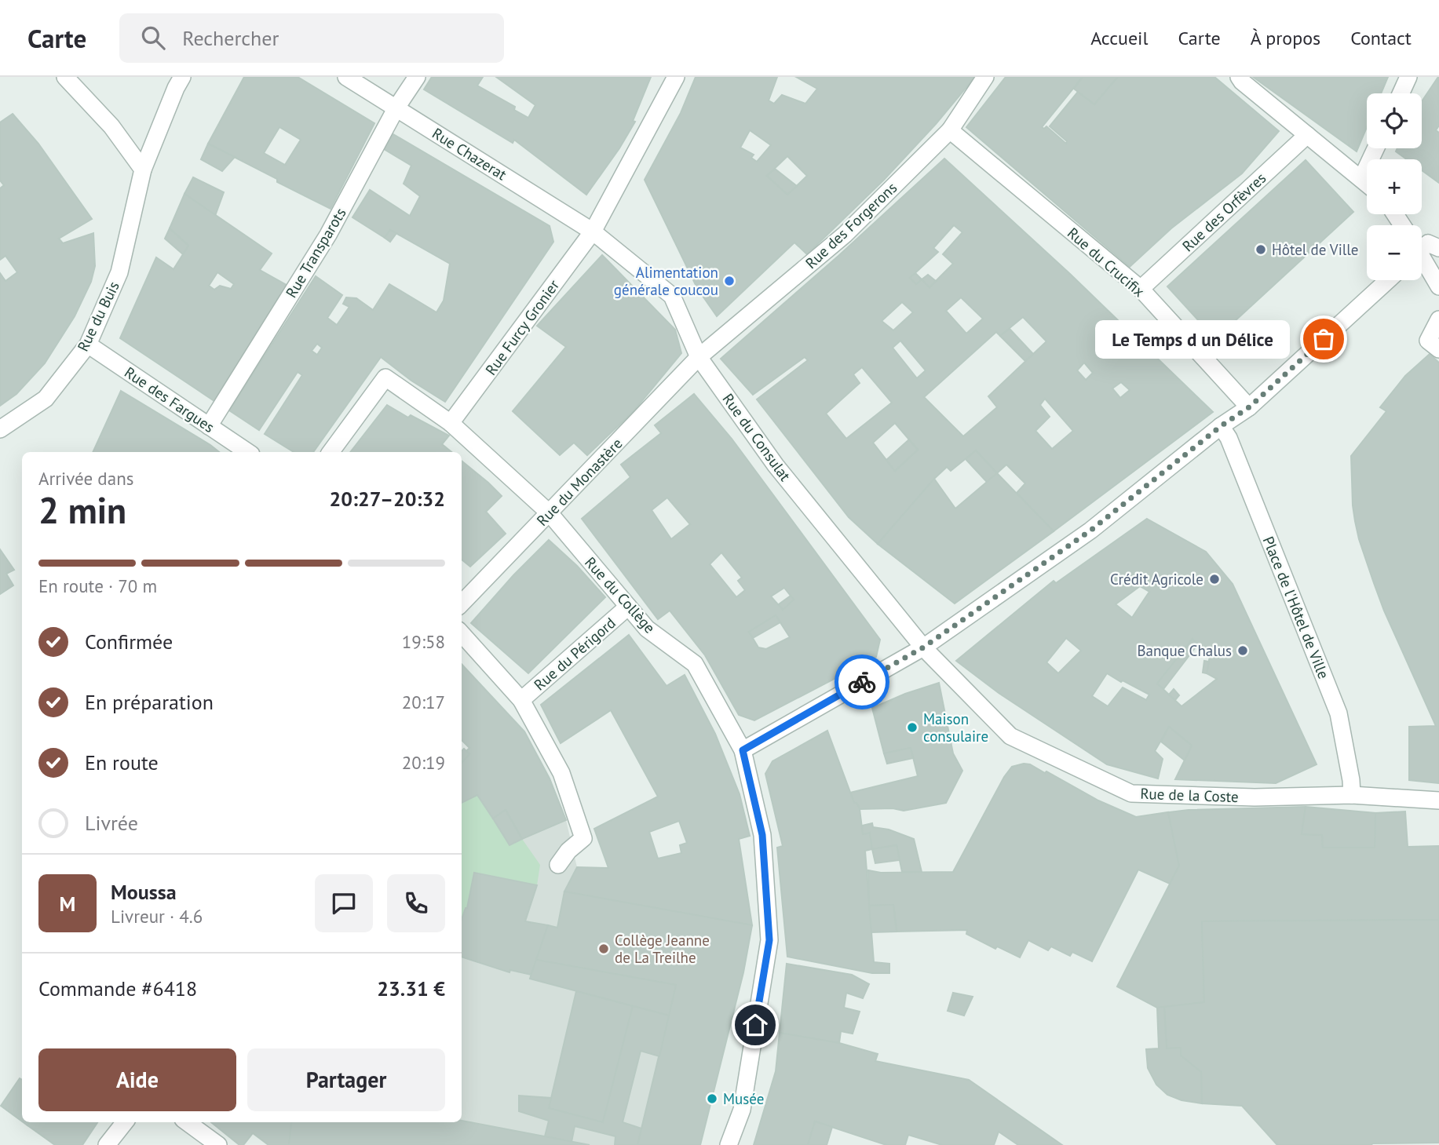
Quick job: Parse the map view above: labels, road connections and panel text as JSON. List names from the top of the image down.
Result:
{
  "streets": {
    "street": [
      "Rue Chazerat",
      "Rue des Orfèvres",
      "Rue des Forgerons",
      "Rue Transparots",
      "Rue du Crucifix",
      "Rue du Buis",
      "Rue Furcy Gronier",
      "Rue des Fargues",
      "Rue du Consulat",
      "Rue du Monastère",
      "Rue du Collège",
      "Place de l'Hôtel de Ville",
      "Rue du Périgord",
      "Rue de la Coste"
    ]
  },
  "crossings": [
    ["Rue Chazerat", "Rue Transparots"],
    ["Rue Chazerat", "Rue Furcy Gronier"],
    ["Rue Chazerat", "Rue du Consulat"],
    ["Rue des Orfèvres", "Rue du Crucifix"],
    ["Rue des Forgerons", "Rue du Crucifix"],
    ["Rue des Forgerons", "Rue du Consulat"],
    ["Rue des Forgerons", "Rue du Monastère"],
    ["Rue Transparots", "Rue des Fargues"],
    ["Rue du Buis", "Rue des Fargues"],
    ["Rue Furcy Gronier", "Rue du Consulat"],
    ["Rue Furcy Gronier", "Rue du Collège"],
    ["Rue du Consulat", "Rue du Monastère"],
    ["Rue du Consulat", "Rue de la Coste"],
    ["Rue du Monastère", "Rue du Collège"],
    ["Rue du Collège", "Rue du Périgord"],
    ["Place de l'Hôtel de Ville", "Rue de la Coste"]
  ],
  "places": [
    "Hôtel de Ville",
    "Alimentation générale coucou",
    "Le Temps d un Délice",
    "Crédit Agricole",
    "Banque Chalus",
    "Maison consulaire",
    "Collège Jeanne de La Treilhe",
    "Musée"
  ],
  "page": {
    "header": "Carte",
    "search": "Rechercher",
    "nav": [
      "Accueil",
      "Carte",
      "À propos",
      "Contact"
    ],
    "map_buttons": ["+", "−"],
    "bubble": "Le Temps d un Délice",
    "heading": ["2 min", "Arrivée dans", "20:27–20:32"],
    "panel": [
      "Moussa",
      "Livreur · 4.6",
      "Commande #6418",
      "23.31 €"
    ],
    "bar": "En route · 70 m",
    "list": [
      ["Confirmée", "19:58"],
      ["En préparation", "20:17"],
      ["En route", "20:19"],
      "Livrée"
    ],
    "round": "M",
    "buttons": ["Aide", "Partager"]
  }
}
